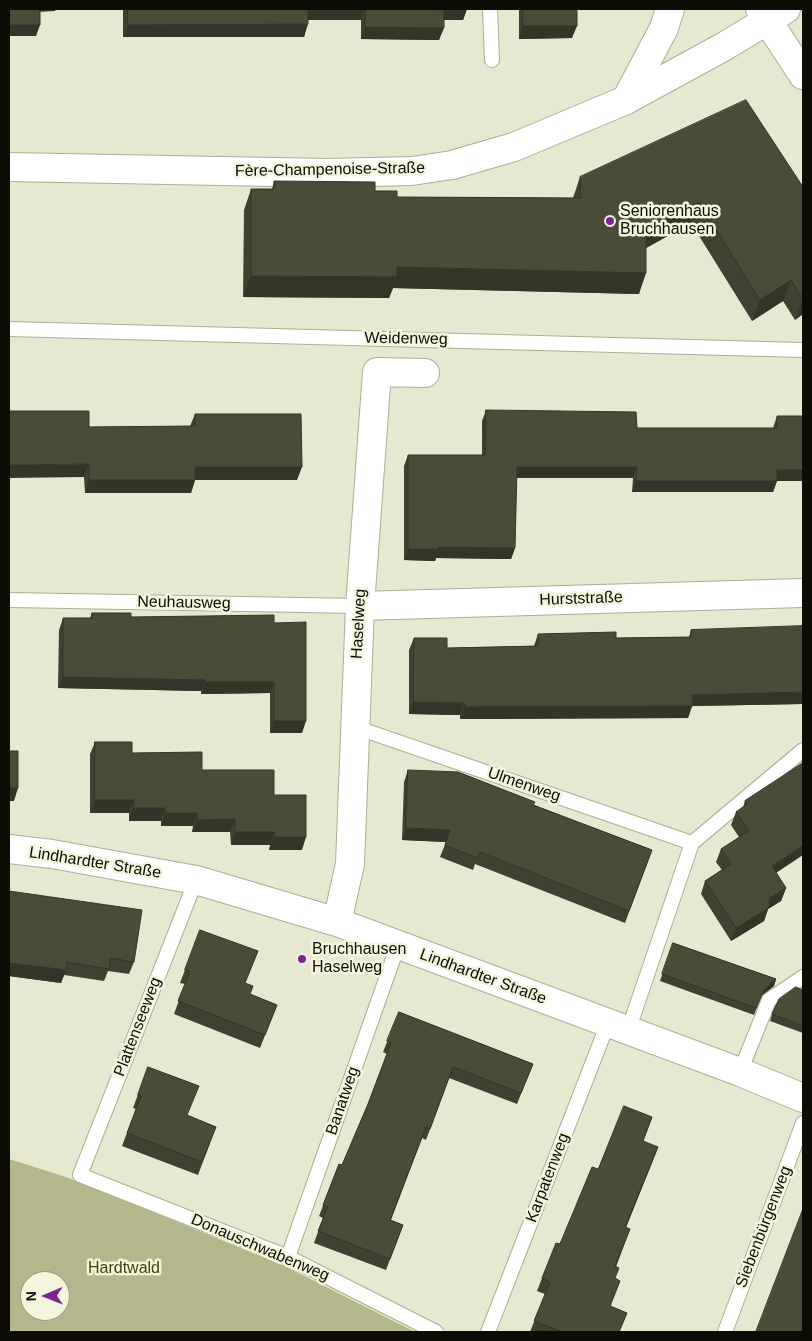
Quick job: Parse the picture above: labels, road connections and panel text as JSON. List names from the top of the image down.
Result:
{
  "streets": {
    "street": [
      "Fère-Champenoise-Straße",
      "Hurststraße",
      "Haselweg",
      "Lindhardter Straße"
    ],
    "lane": [
      "Weidenweg",
      "Neuhausweg",
      "Ulmenweg",
      "Plattenseeweg",
      "Banatweg",
      "Karpatenweg",
      "Siebenbürgenweg",
      "Donauschwabenweg"
    ]
  },
  "crossings": [
    ["Hurststraße", "Neuhausweg"],
    ["Hurststraße", "Haselweg"],
    ["Neuhausweg", "Haselweg"],
    ["Haselweg", "Ulmenweg"],
    ["Haselweg", "Lindhardter Straße"],
    ["Lindhardter Straße", "Plattenseeweg"],
    ["Lindhardter Straße", "Banatweg"],
    ["Lindhardter Straße", "Karpatenweg"],
    ["Plattenseeweg", "Donauschwabenweg"],
    ["Banatweg", "Donauschwabenweg"]
  ],
  "parks": ["Hardtwald"],
  "places": ["Seniorenhaus Bruchhausen", "Bruchhausen Haselweg"],
  "north": "left"
}
